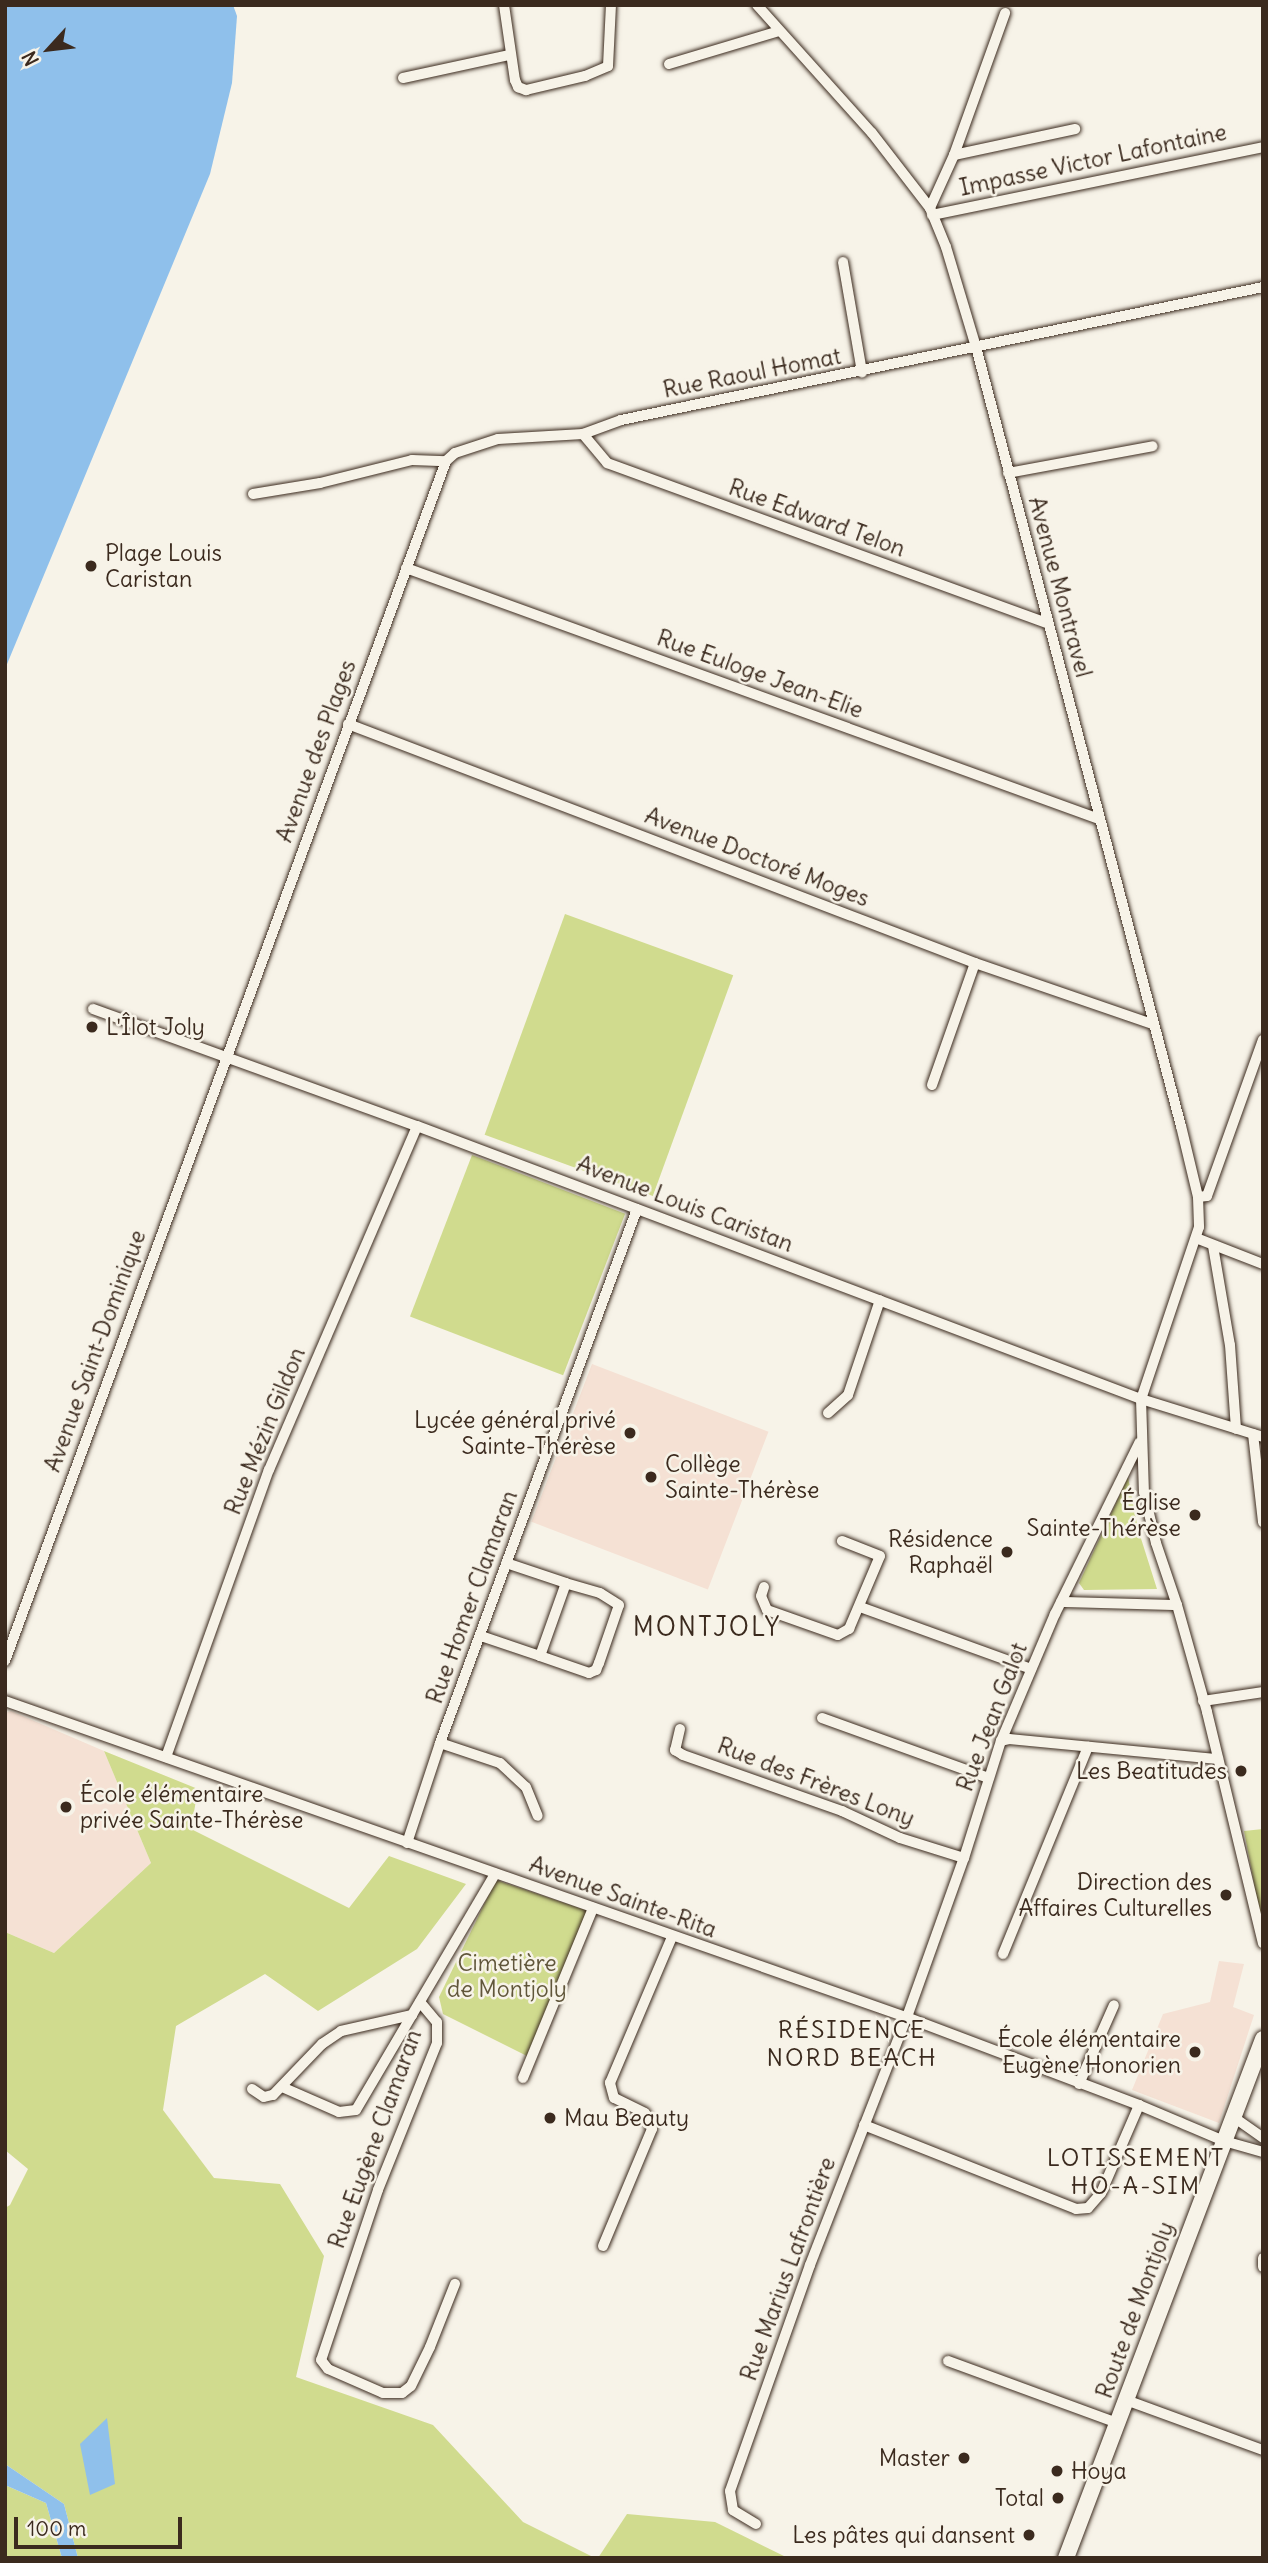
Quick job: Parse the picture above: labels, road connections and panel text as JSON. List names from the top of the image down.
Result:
{
  "streets": {
    "main road": ["Route de Montjoly"],
    "street": [
      "Impasse Victor Lafontaine",
      "Rue Raoul Homat",
      "Rue Edward Telon",
      "Avenue Montravel",
      "Rue Euloge Jean-Elie",
      "Avenue des Plages",
      "Avenue Doctoré Moges",
      "Avenue Louis Caristan",
      "Avenue Saint-Dominique",
      "Rue Mézin Gildon",
      "Rue Homer Clamaran",
      "Rue Jean Galot",
      "Rue des Frères Lony",
      "Avenue Sainte-Rita",
      "Rue Eugène Clamaran",
      "Rue Marius Lafrontière"
    ]
  },
  "crossings": [
    ["Impasse Victor Lafontaine", "Avenue Montravel"],
    ["Rue Raoul Homat", "Rue Edward Telon"],
    ["Rue Raoul Homat", "Avenue Montravel"],
    ["Rue Raoul Homat", "Avenue des Plages"],
    ["Rue Edward Telon", "Avenue Montravel"],
    ["Avenue Montravel", "Rue Euloge Jean-Elie"],
    ["Avenue Montravel", "Avenue Doctoré Moges"],
    ["Avenue Montravel", "Avenue Louis Caristan"],
    ["Avenue Montravel", "Rue Jean Galot"],
    ["Rue Euloge Jean-Elie", "Avenue des Plages"],
    ["Avenue des Plages", "Avenue Doctoré Moges"],
    ["Avenue des Plages", "Avenue Louis Caristan"],
    ["Avenue des Plages", "Avenue Saint-Dominique"],
    ["Avenue Louis Caristan", "Avenue Saint-Dominique"],
    ["Avenue Louis Caristan", "Rue Mézin Gildon"],
    ["Avenue Louis Caristan", "Rue Homer Clamaran"],
    ["Rue Mézin Gildon", "Avenue Sainte-Rita"],
    ["Rue Homer Clamaran", "Avenue Sainte-Rita"],
    ["Rue Jean Galot", "Rue des Frères Lony"],
    ["Rue Jean Galot", "Avenue Sainte-Rita"],
    ["Rue Jean Galot", "Rue Marius Lafrontière"],
    ["Avenue Sainte-Rita", "Rue Eugène Clamaran"],
    ["Avenue Sainte-Rita", "Rue Marius Lafrontière"],
    ["Avenue Sainte-Rita", "Route de Montjoly"]
  ],
  "districts": ["MONTJOLY", "RÉSIDENCE NORD BEACH", "LOTISSEMENT HO-A-SIM"],
  "parks": ["Cimetière de Montjoly"],
  "places": [
    "Plage Louis Caristan",
    "L'Îlot Joly",
    "Lycée général privé Sainte-Thérèse",
    "Collège Sainte-Thérèse",
    "Église Sainte-Thérèse",
    "Résidence Raphaël",
    "Les Beatitudes",
    "École élémentaire privée Sainte-Thérèse",
    "Direction des Affaires Culturelles",
    "École élémentaire Eugène Honorien",
    "Mau Beauty",
    "Master",
    "Hoya",
    "Total",
    "Les pâtes qui dansent"
  ],
  "scale_bar": "100 m",
  "north": "bottom left"
}
